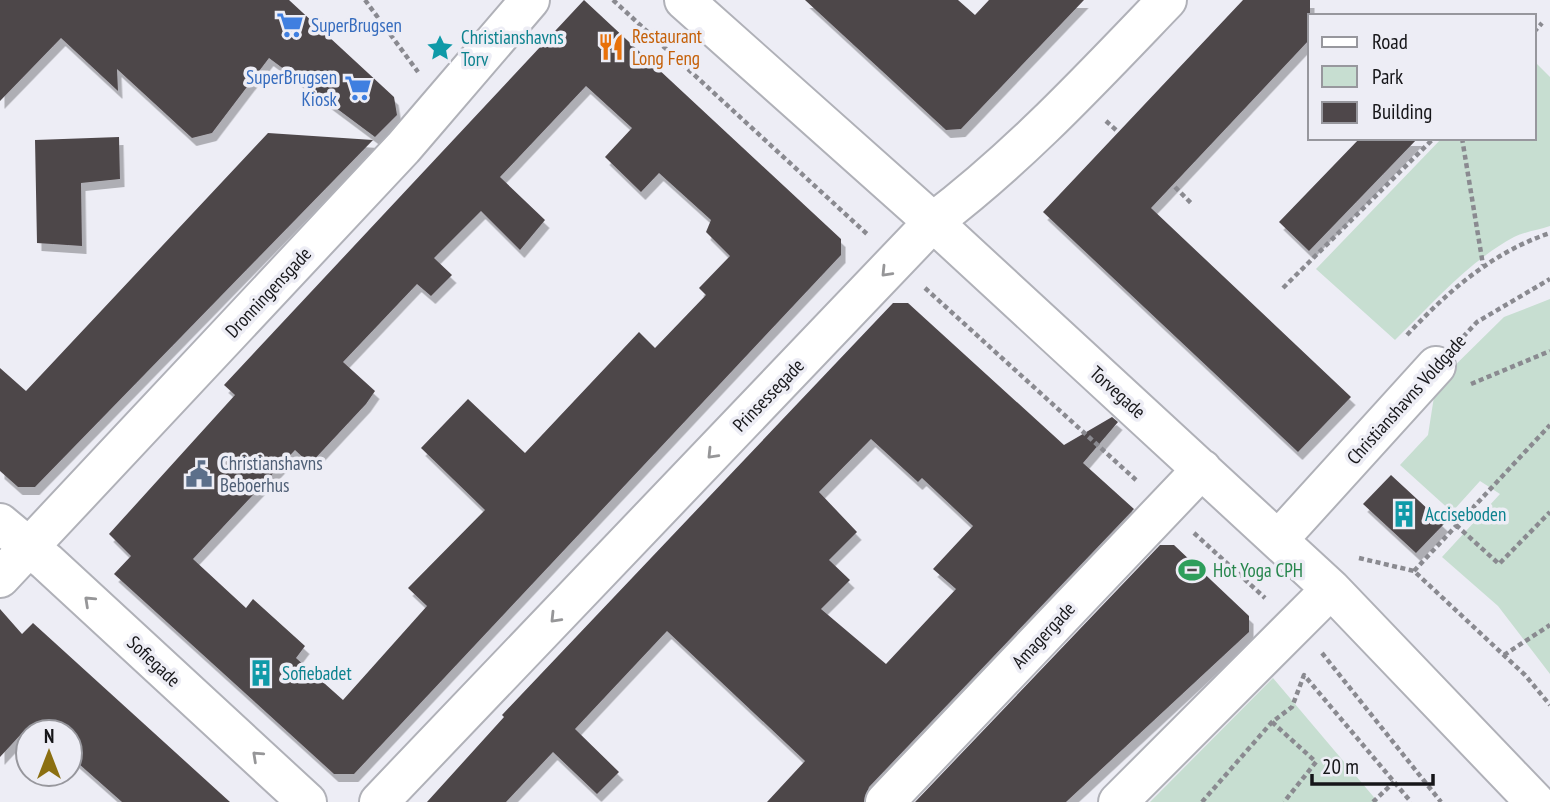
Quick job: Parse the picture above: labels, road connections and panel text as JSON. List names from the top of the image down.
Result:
{
  "streets": {
    "street": [
      "Dronningensgade",
      "Torvegade",
      "Prinsessegade",
      "Christianshavns Voldgade",
      "Amagergade",
      "Sofiegade"
    ]
  },
  "crossings": [
    ["Dronningensgade", "Sofiegade"],
    ["Torvegade", "Prinsessegade"],
    ["Torvegade", "Christianshavns Voldgade"],
    ["Torvegade", "Amagergade"]
  ],
  "one_way": ["Prinsessegade", "Sofiegade"],
  "places": {
    "supermarket": ["SuperBrugsen", "SuperBrugsen Kiosk"],
    "restaurant": ["Restaurant Long Feng"],
    "place": ["Christianshavns Torv"],
    "public building": ["Christianshavns Beboerhus"],
    "building": ["Acciseboden", "Sofiebadet"],
    "sports": ["Hot Yoga CPH"]
  },
  "legend": ["Road", "Park", "Building"],
  "scale_bar": "20 m",
  "north": "top"
}
